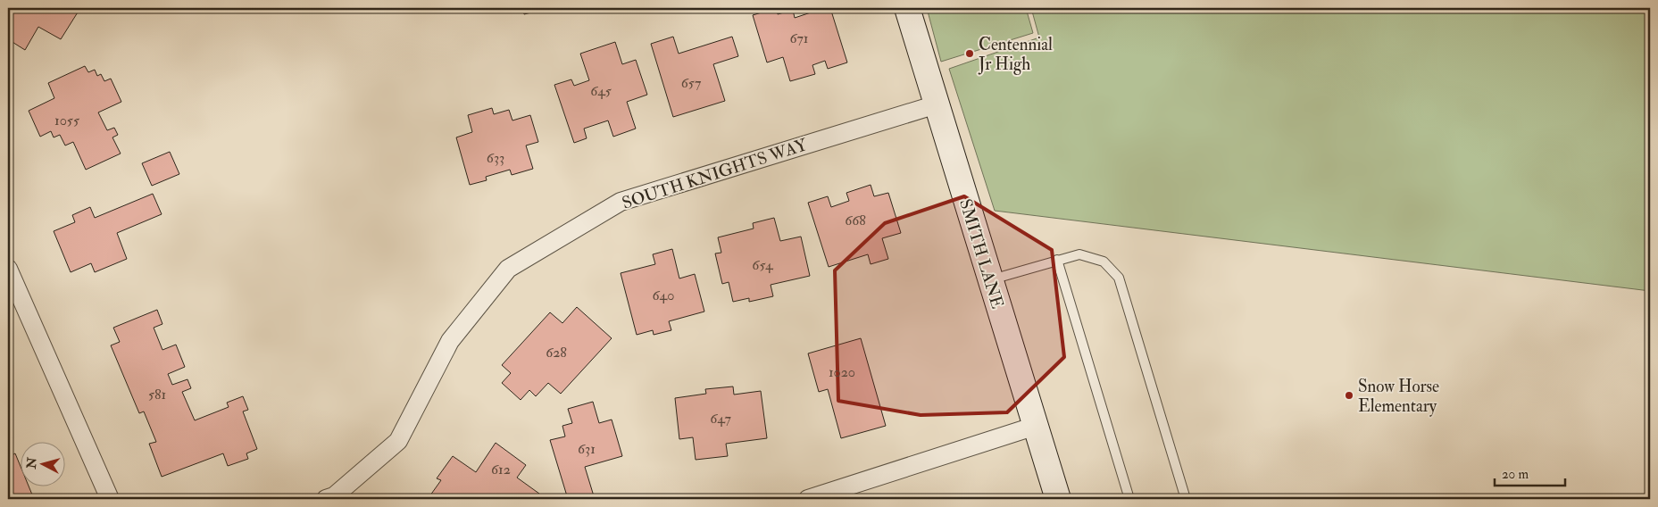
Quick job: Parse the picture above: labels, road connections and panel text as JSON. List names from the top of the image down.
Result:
{
  "streets": {
    "street": ["SOUTH KNIGHTS WAY", "SMITH LANE"]
  },
  "crossings": [
    ["SOUTH KNIGHTS WAY", "SMITH LANE"]
  ],
  "places": ["Centennial Jr High", "Snow Horse Elementary"],
  "house_numbers": [
    "671",
    "657",
    "645",
    "1055",
    "633",
    "668",
    "654",
    "640",
    "628",
    "1020",
    "581",
    "647",
    "631",
    "612"
  ],
  "scale_bar": "20 m",
  "north": "left"
}
